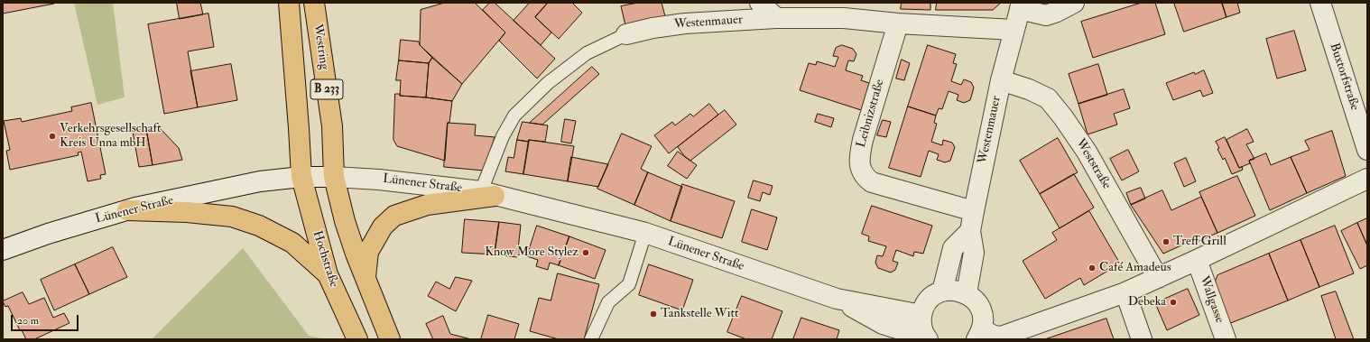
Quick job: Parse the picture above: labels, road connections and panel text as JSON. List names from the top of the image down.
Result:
{
  "streets": {
    "main road": ["Westring", "B 233", "Hochstraße"],
    "street": [
      "Westenmauer",
      "Buxtorfstraße",
      "Leibnizstraße",
      "Weststraße",
      "Lünener Straße",
      "Wallgasse"
    ]
  },
  "crossings": [
    ["Westenmauer", "Leibnizstraße"],
    ["Westenmauer", "Weststraße"],
    ["Westenmauer", "Lünener Straße"],
    ["Westring", "B 233"],
    ["Westring", "Lünener Straße"],
    ["B 233", "Lünener Straße"],
    ["B 233", "Hochstraße"],
    ["Lünener Straße", "Hochstraße"]
  ],
  "places": [
    "Verkehrsgesellschaft Kreis Unna mbH",
    "Treff Grill",
    "Know More Stylez",
    "Café Amadeus",
    "Debeka",
    "Tankstelle Witt"
  ],
  "scale_bar": "20 m"
}
